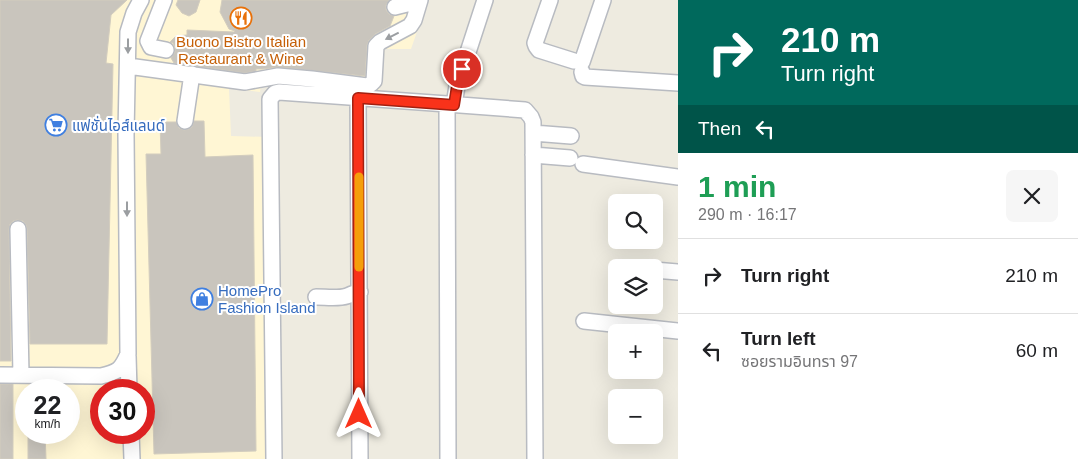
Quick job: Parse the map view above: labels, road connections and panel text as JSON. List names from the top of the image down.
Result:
{
  "places": {
    "restaurant": ["Buono Bistro Italian Restaurant & Wine"],
    "supermarket": ["แฟชั่นไอส์แลนด์"],
    "shop": ["HomePro Fashion Island"]
  },
  "page": {
    "turn": ["210 m", "Turn right"],
    "then": "Then",
    "heading": ["1 min", "290 m · 16:17"],
    "map_buttons": ["+", "−"],
    "list": [
      {
        "name": "Turn right",
        "value": "210 m"
      },
      {
        "name": "Turn left",
        "note": "ซอยรามอินทรา 97",
        "value": "60 m"
      }
    ],
    "speed": "22 km/h",
    "limit": "30"
  }
}
